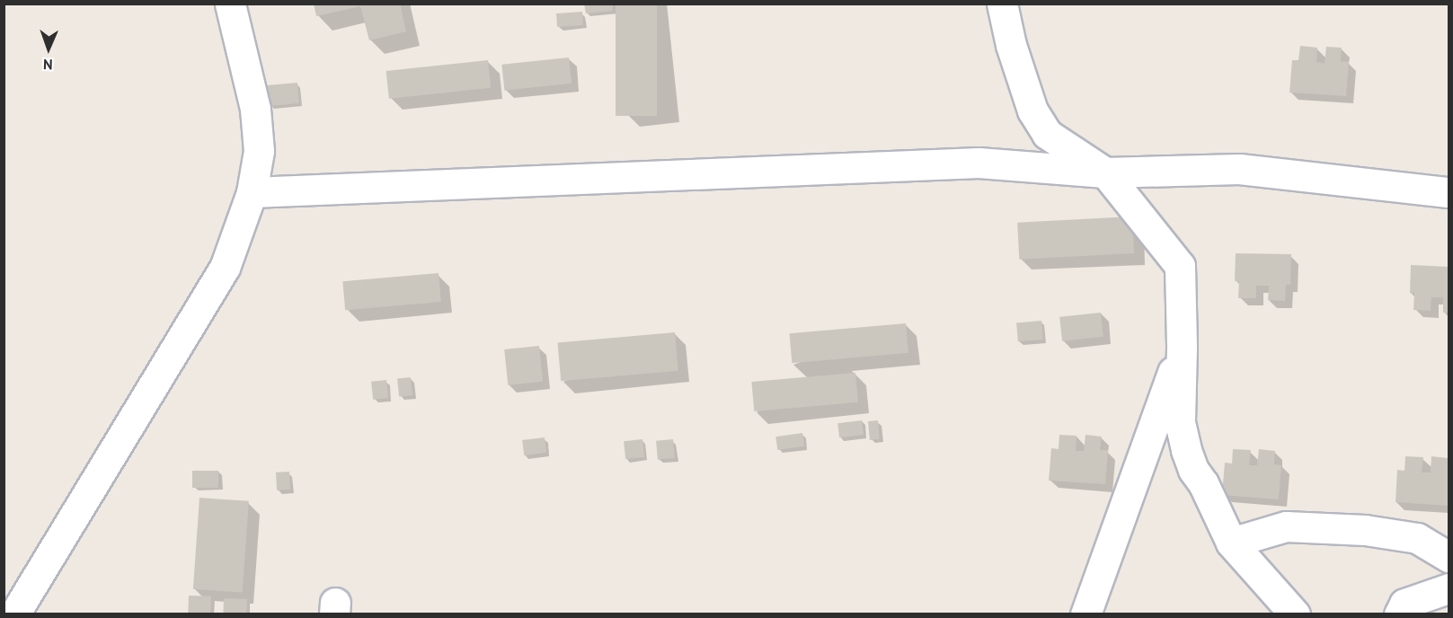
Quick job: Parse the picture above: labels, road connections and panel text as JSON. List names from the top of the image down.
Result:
{
  "north": "bottom"
}
